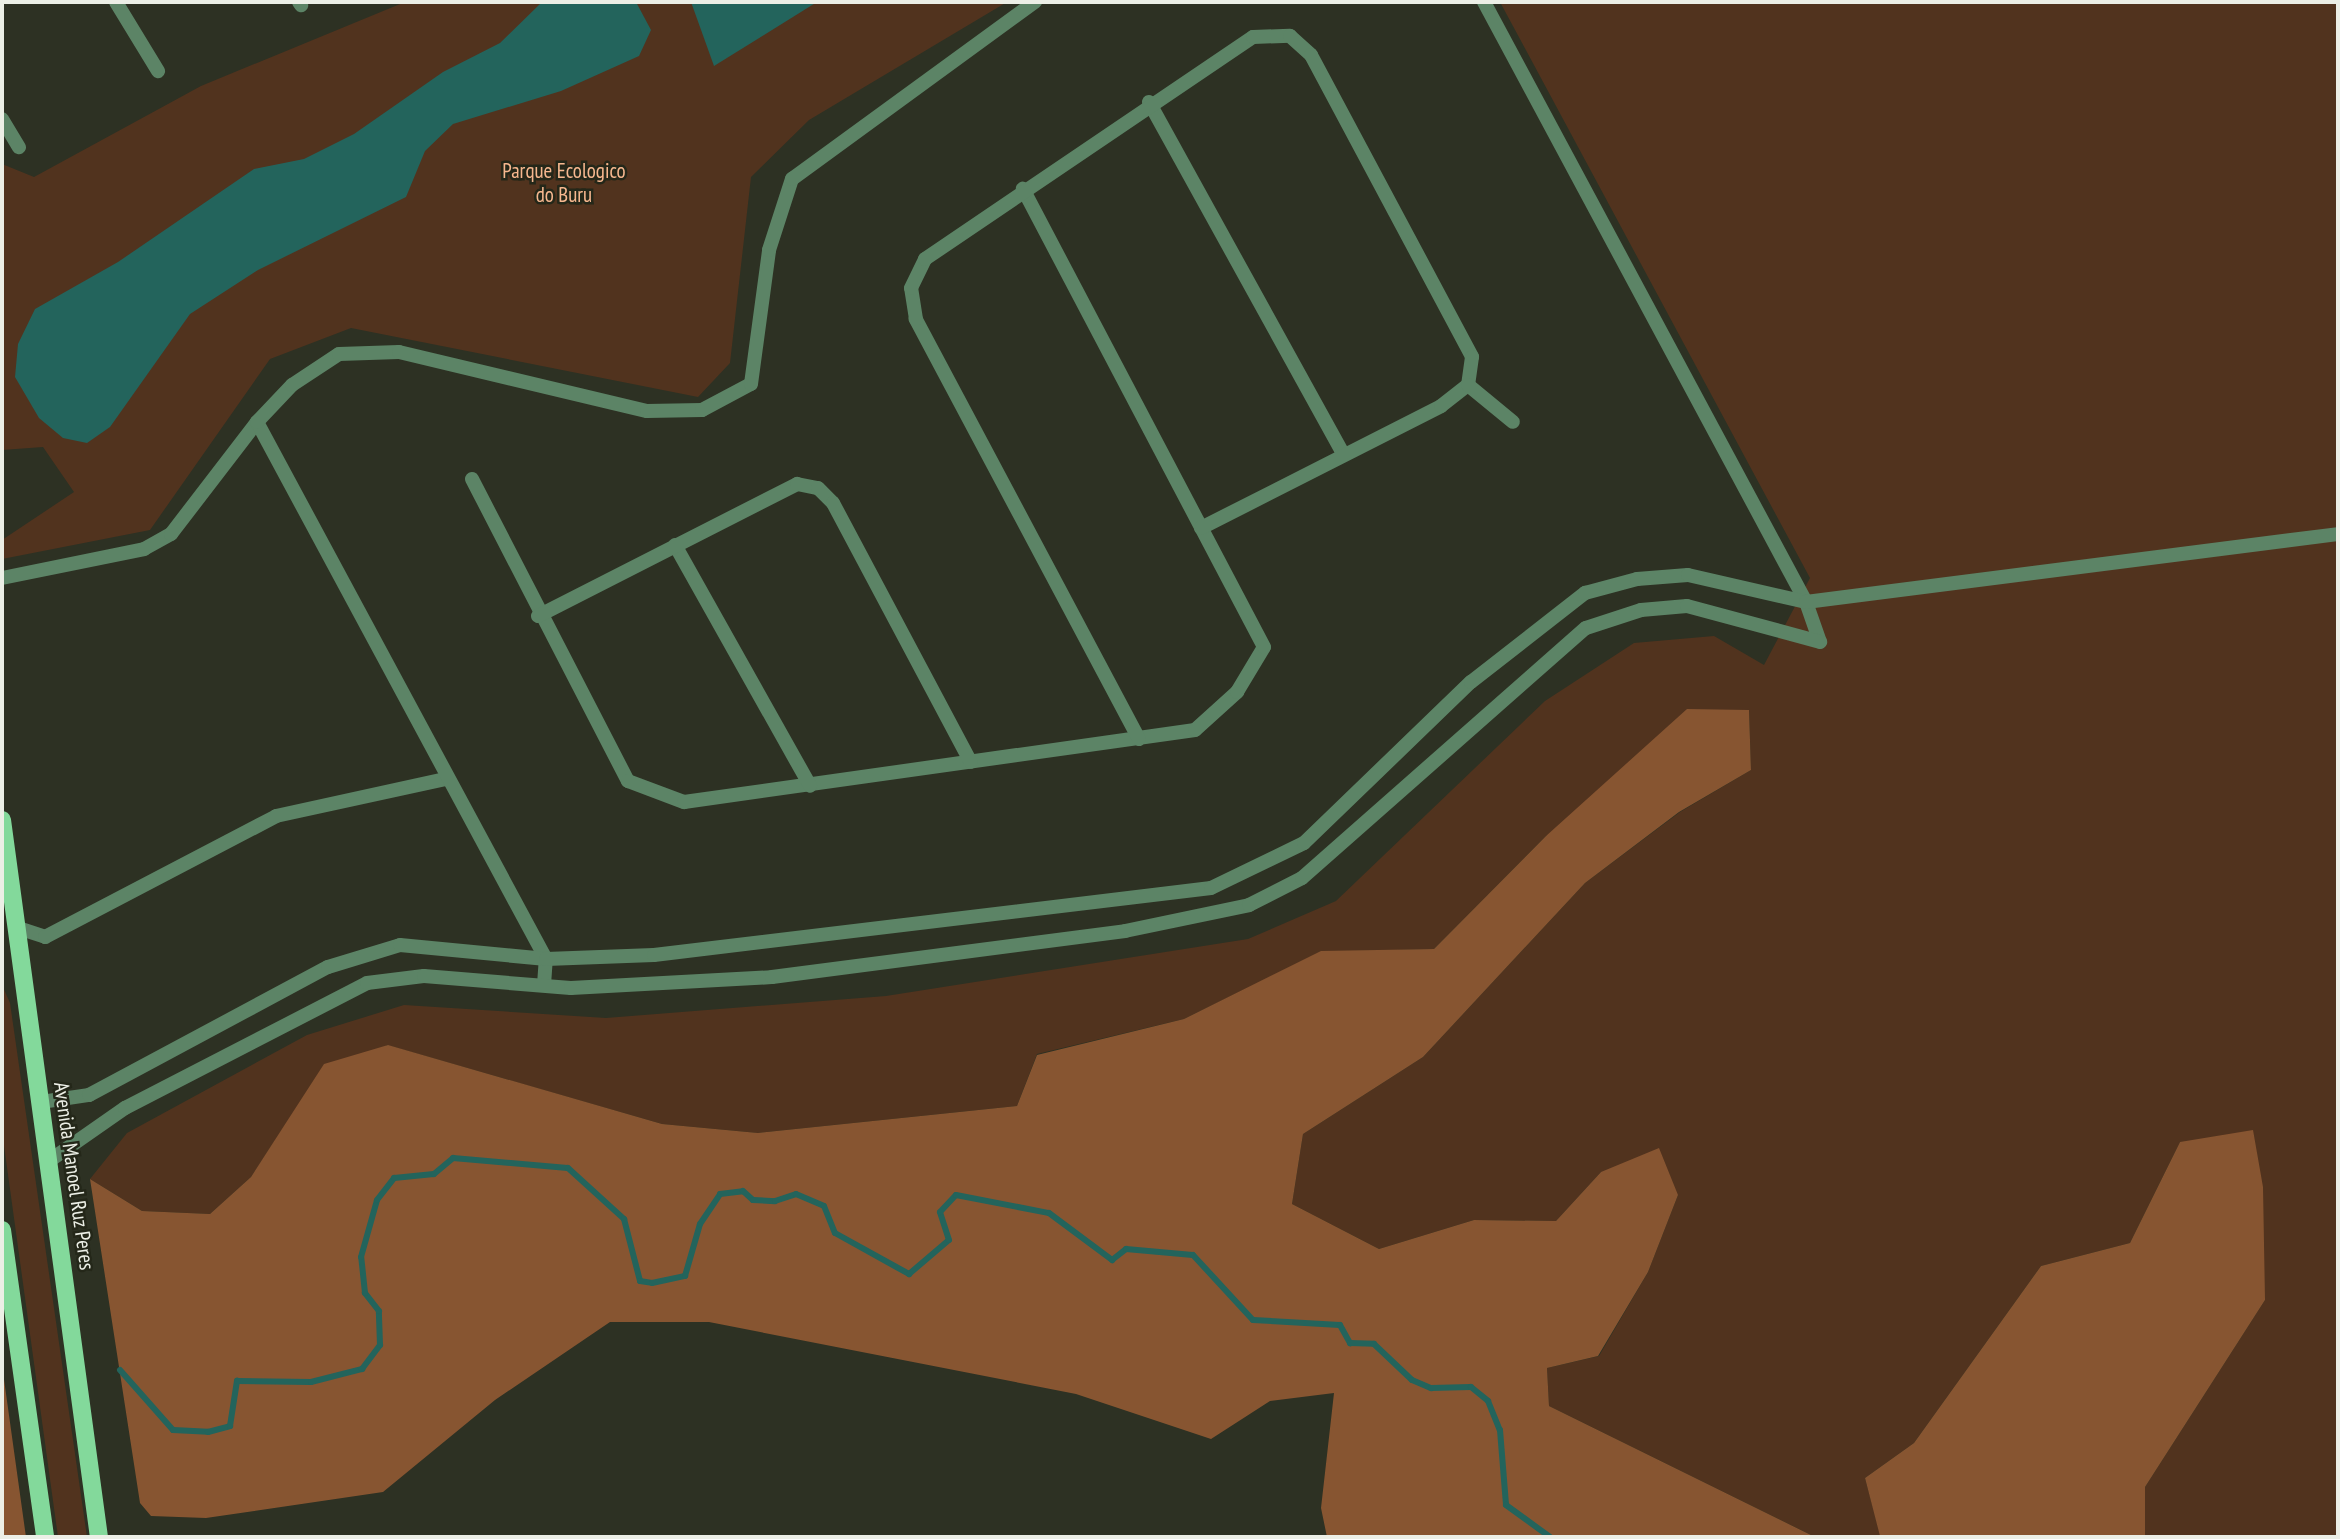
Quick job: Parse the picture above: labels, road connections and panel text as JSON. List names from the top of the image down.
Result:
{
  "streets": {
    "main road": ["Avenida Manoel Ruz Peres"]
  },
  "parks": ["Parque Ecologico do Buru"]
}
